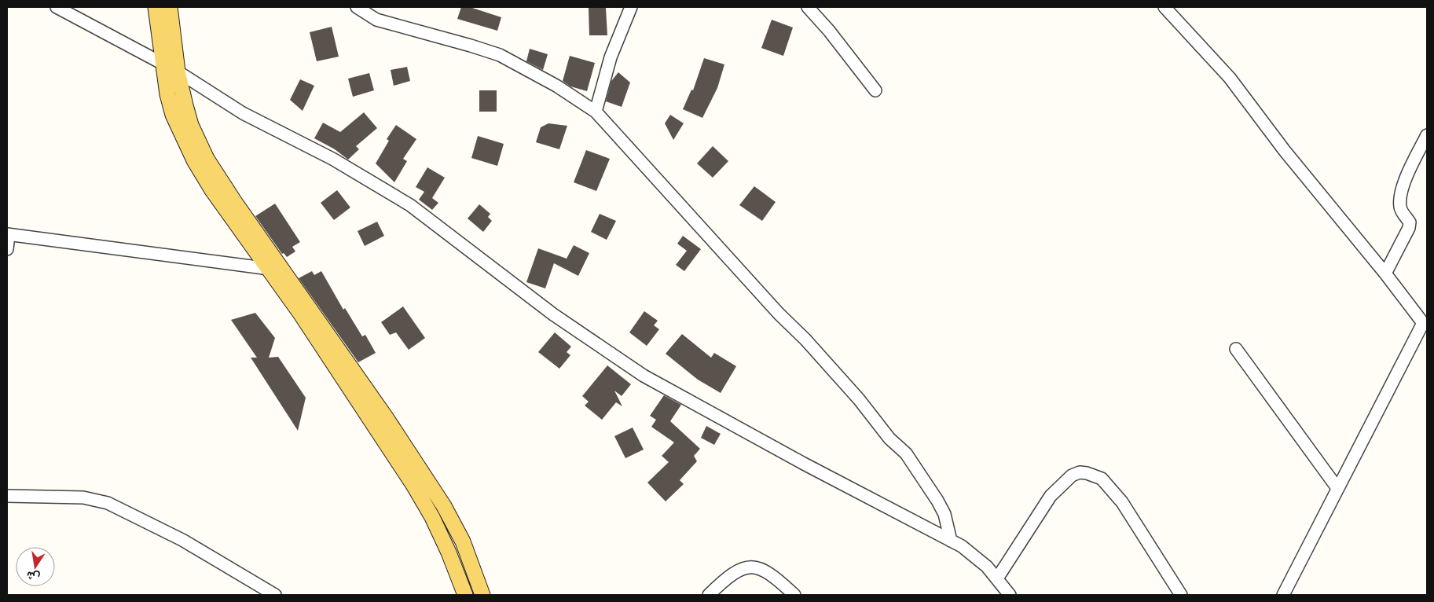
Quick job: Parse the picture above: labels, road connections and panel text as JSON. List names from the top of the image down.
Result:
{
  "north": "bottom"
}
